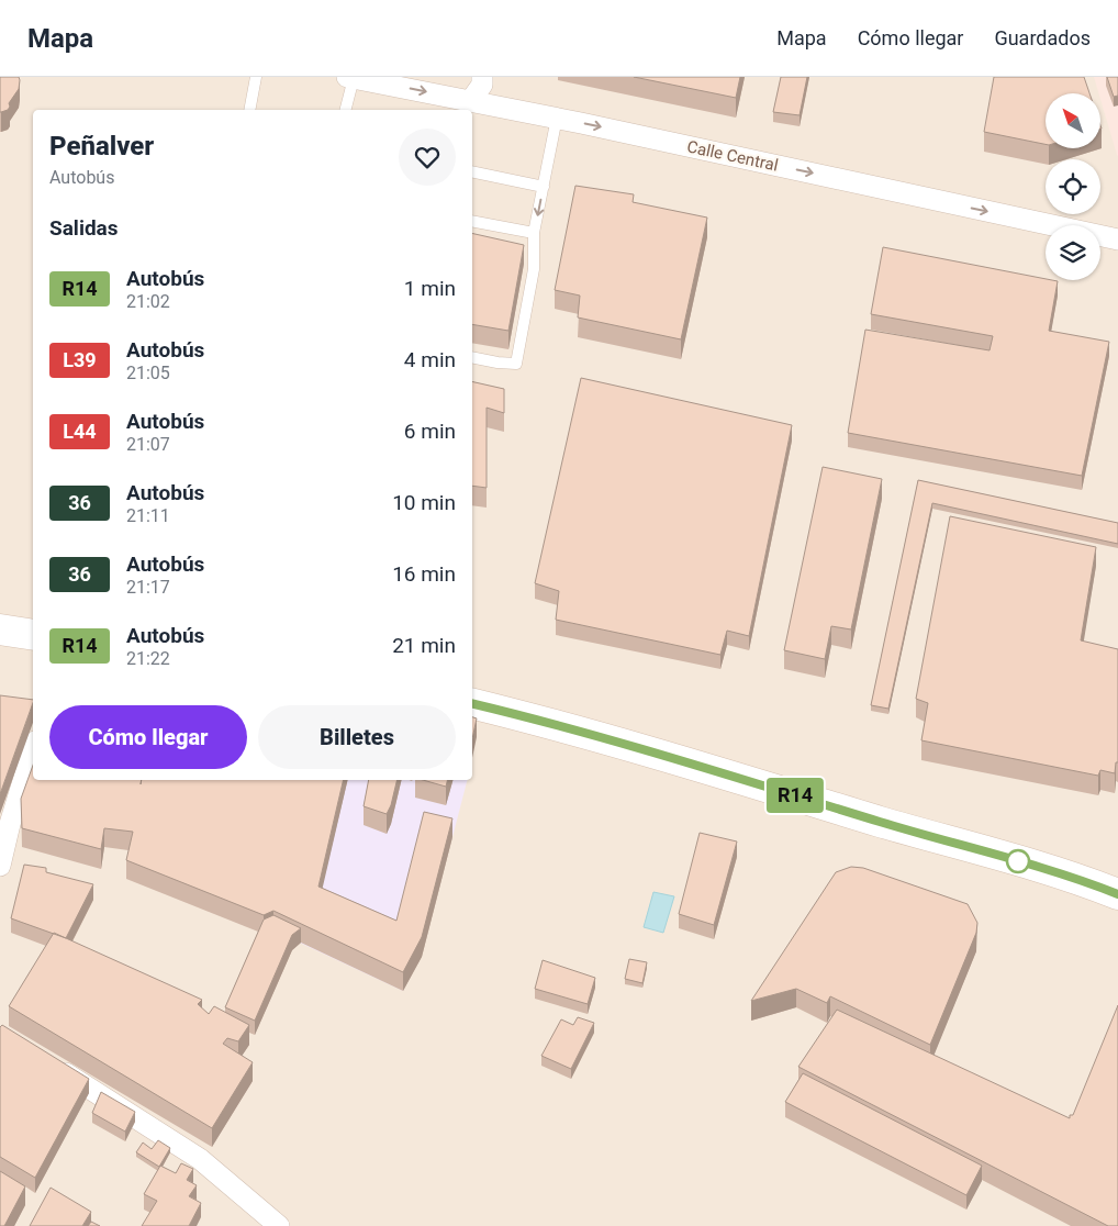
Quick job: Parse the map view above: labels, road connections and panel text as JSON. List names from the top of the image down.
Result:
{
  "streets": {
    "street": ["Calle Central"]
  },
  "one_way": ["Calle Central"],
  "lines": ["bus line R14"],
  "north": "top left",
  "page": {
    "header": "Mapa",
    "nav": ["Mapa", "Cómo llegar", "Guardados"],
    "on_map": "R14",
    "heading": [
      ["Peñalver", "Autobús"],
      "Salidas"
    ],
    "list": [
      {
        "mark": "R14",
        "name": "Autobús",
        "note": "21:02",
        "value": "1 min"
      },
      {
        "mark": "L39",
        "name": "Autobús",
        "note": "21:05",
        "value": "4 min"
      },
      {
        "mark": "L44",
        "name": "Autobús",
        "note": "21:07",
        "value": "6 min"
      },
      {
        "mark": "36",
        "name": "Autobús",
        "note": "21:11",
        "value": "10 min"
      },
      {
        "mark": "36",
        "name": "Autobús",
        "note": "21:17",
        "value": "16 min"
      },
      {
        "mark": "R14",
        "name": "Autobús",
        "note": "21:22",
        "value": "21 min"
      }
    ],
    "buttons": ["Cómo llegar", "Billetes"]
  }
}
